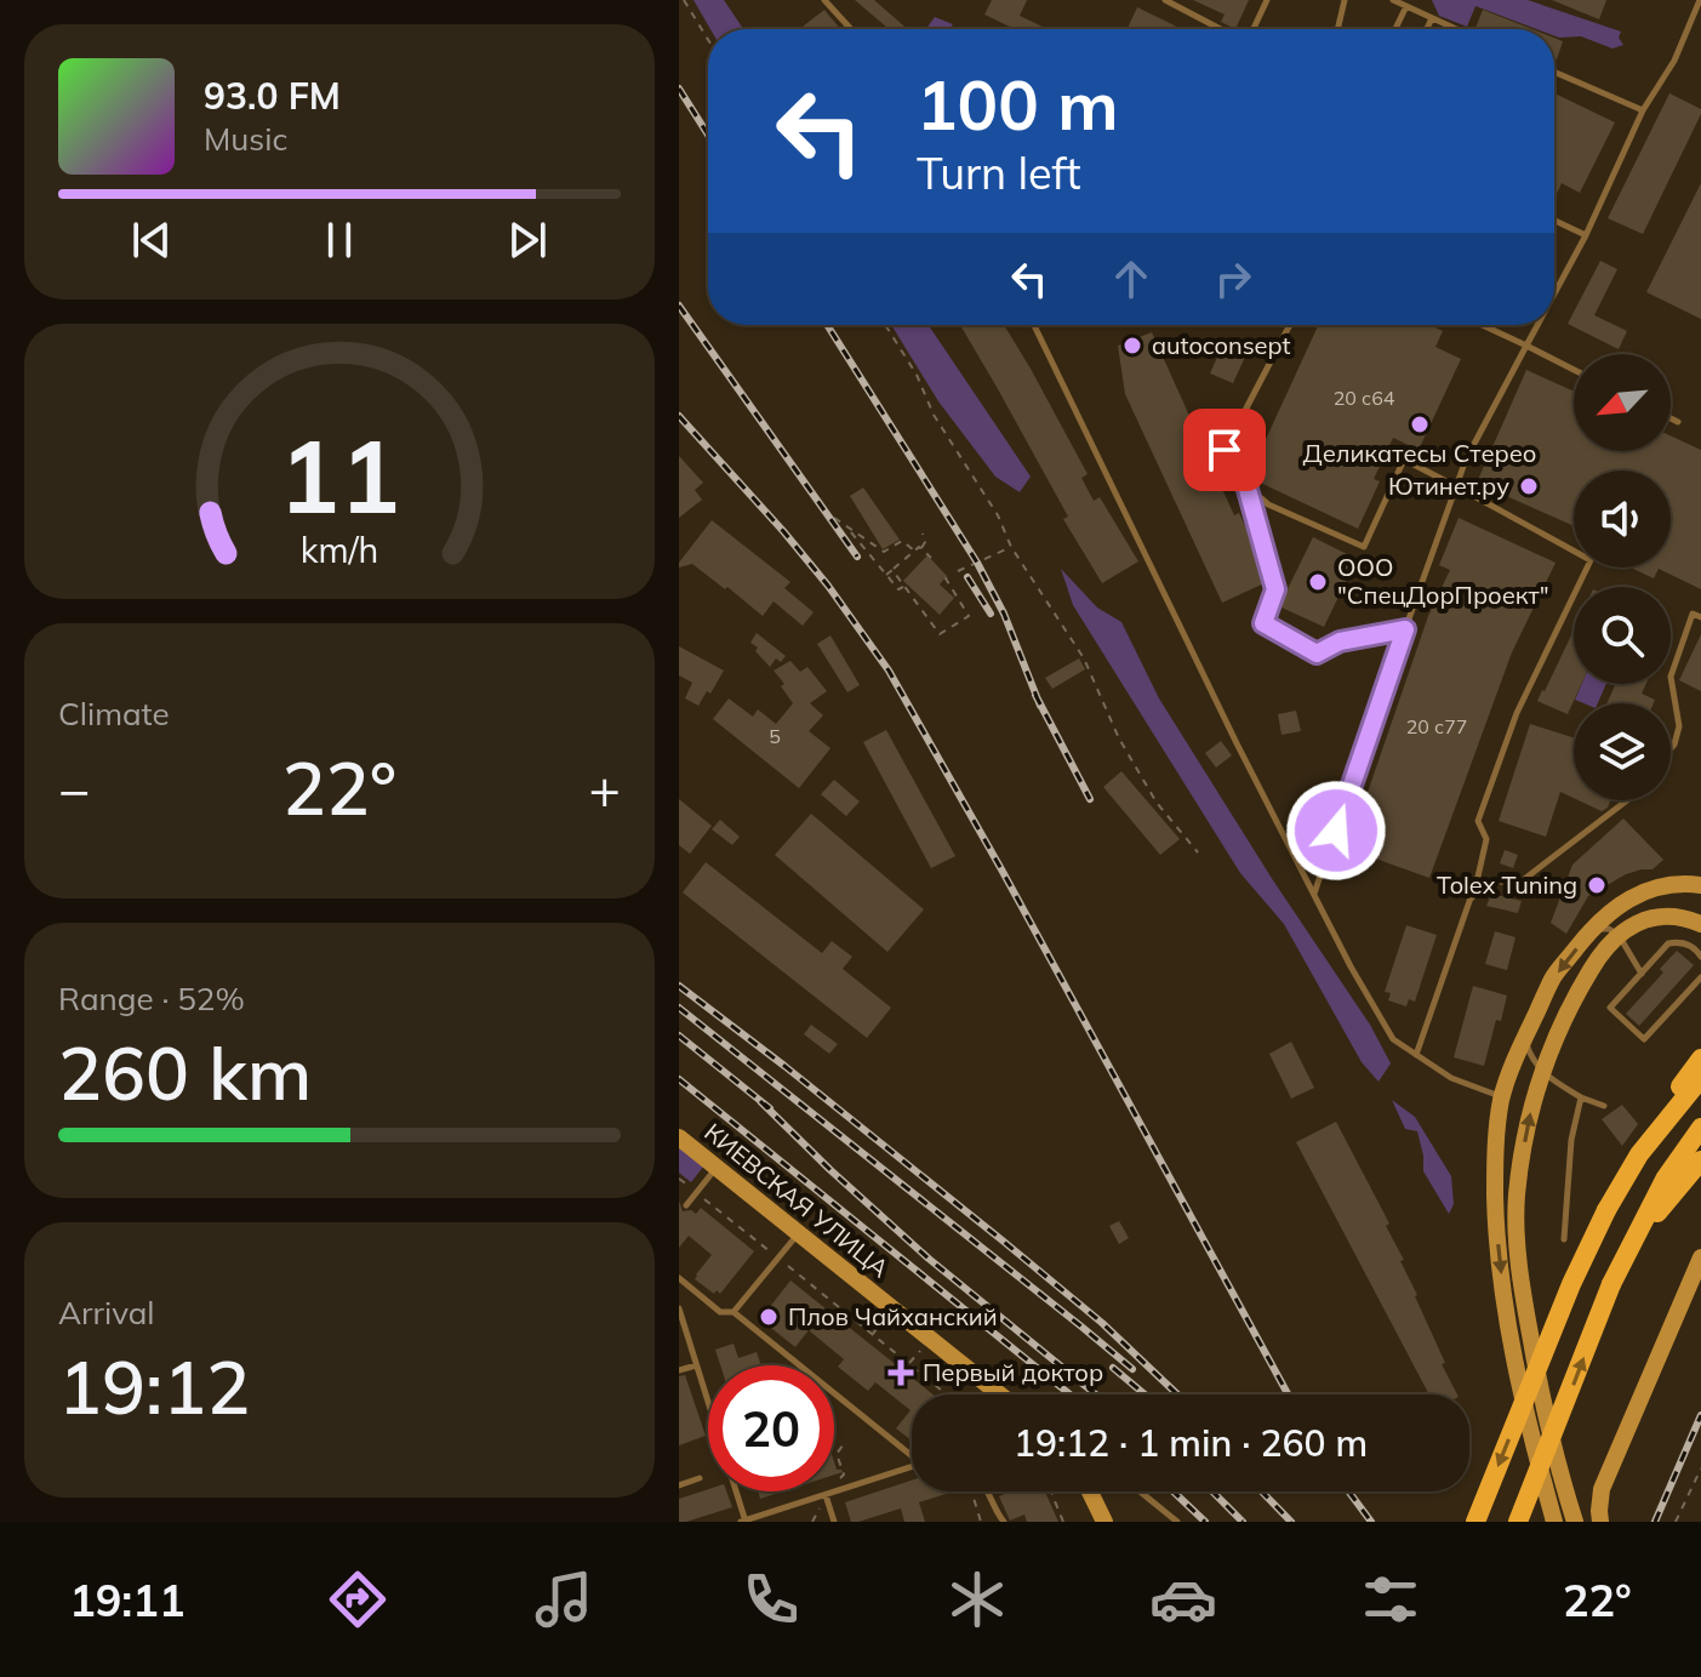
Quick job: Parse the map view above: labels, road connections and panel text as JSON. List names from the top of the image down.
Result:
{
  "streets": {
    "main road": ["КИЕВСКАЯ УЛИЦА"]
  },
  "places": {
    "other": [
      "autoconsept",
      "Деликатесы Стерео",
      "Ютинет.ру",
      "ООО \"СпецДорПроект\"",
      "Tolex Tuning",
      "Плов Чайханский"
    ],
    "health": ["Первый доктор"]
  },
  "house_numbers": ["20 с64", "20 с77", "5"],
  "north": "bottom left",
  "page": {
    "turn": ["100 m", "Turn left"],
    "song": ["93.0 FM", "Music"],
    "tile": [
      "Climate",
      ["Range · 52%", "260 km"],
      ["Arrival", "19:12"]
    ],
    "heat": ["−", "22°", "+"],
    "limit": "20",
    "trip": "19:12 · 1 min · 260 m",
    "tabs": ["19:11", "22°"],
    "gauge": ["11", "km/h"]
  }
}
